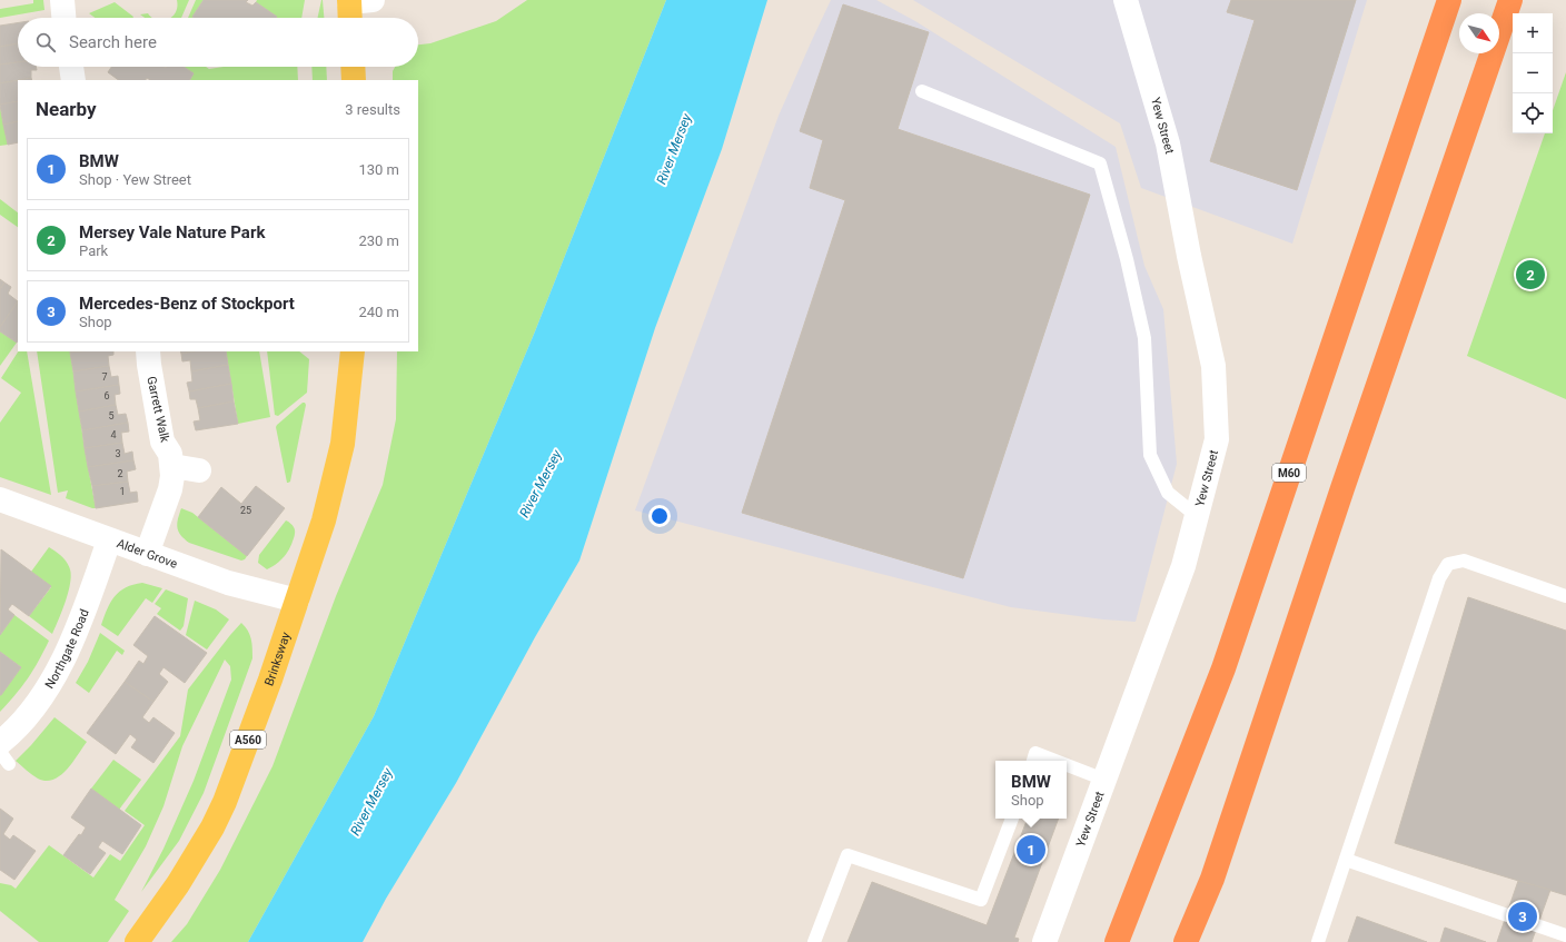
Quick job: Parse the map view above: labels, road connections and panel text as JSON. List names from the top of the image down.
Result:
{
  "streets": {
    "highway": ["M60"],
    "main road": ["Brinksway", "A560"],
    "street": [
      "Yew Street",
      "Garrett Walk",
      "Alder Grove",
      "Northgate Road"
    ]
  },
  "crossings": [
    ["Garrett Walk", "Alder Grove"],
    ["Alder Grove", "Northgate Road"],
    ["Alder Grove", "Brinksway"]
  ],
  "water": ["River Mersey"],
  "house_numbers": [
    "7",
    "6",
    "5",
    "4",
    "3",
    "2",
    "1",
    "25"
  ],
  "north": "bottom right",
  "page": {
    "map_buttons": ["+", "−"],
    "search": "Search here",
    "heading": ["Nearby", "3 results"],
    "list": [
      {
        "mark": "1",
        "name": "BMW",
        "note": "Shop · Yew Street",
        "value": "130 m"
      },
      {
        "mark": "2",
        "name": "Mersey Vale Nature Park",
        "note": "Park",
        "value": "230 m"
      },
      {
        "mark": "3",
        "name": "Mercedes-Benz of Stockport",
        "note": "Shop",
        "value": "240 m"
      }
    ],
    "pins": ["2", "1", "3"],
    "popup": ["BMW", "Shop"]
  }
}
